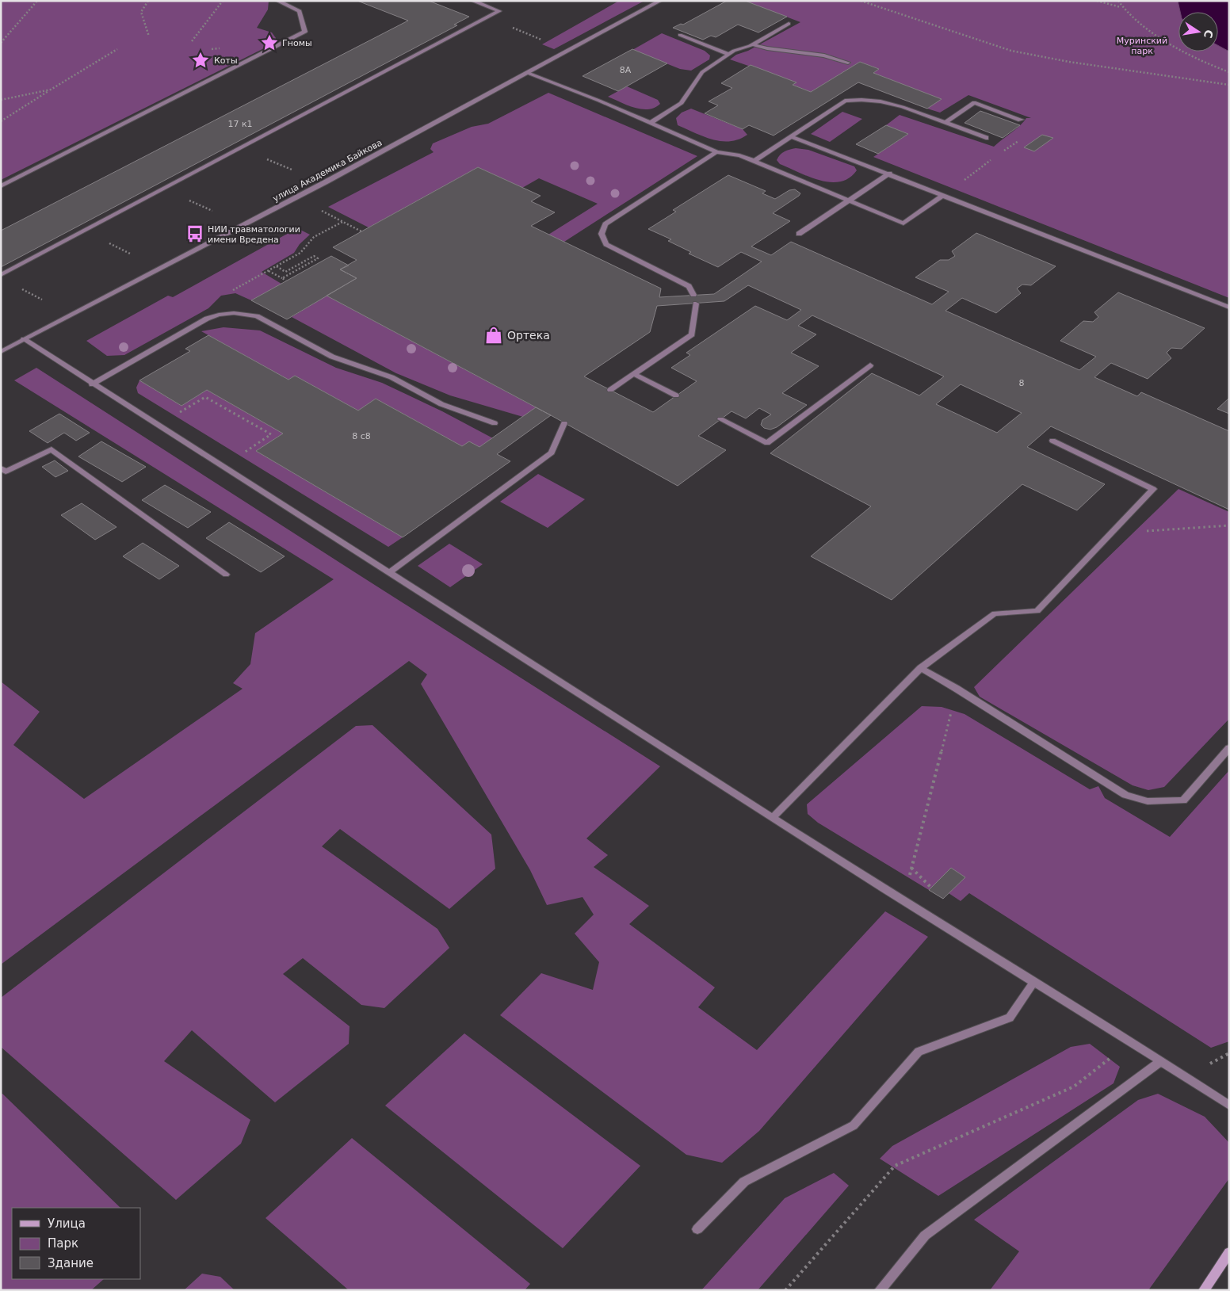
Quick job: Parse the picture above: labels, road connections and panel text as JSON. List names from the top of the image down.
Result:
{
  "streets": {
    "street": ["улица Академика Байкова"]
  },
  "parks": ["Муринский парк"],
  "places": {
    "place": ["Гномы", "Коты"],
    "bus stop": ["НИИ травматологии имени Вредена"],
    "shop": ["Ортека"]
  },
  "house_numbers": [
    "8А",
    "17 к1",
    "8",
    "8 с8"
  ],
  "legend": ["Улица", "Парк", "Здание"],
  "north": "right"
}
